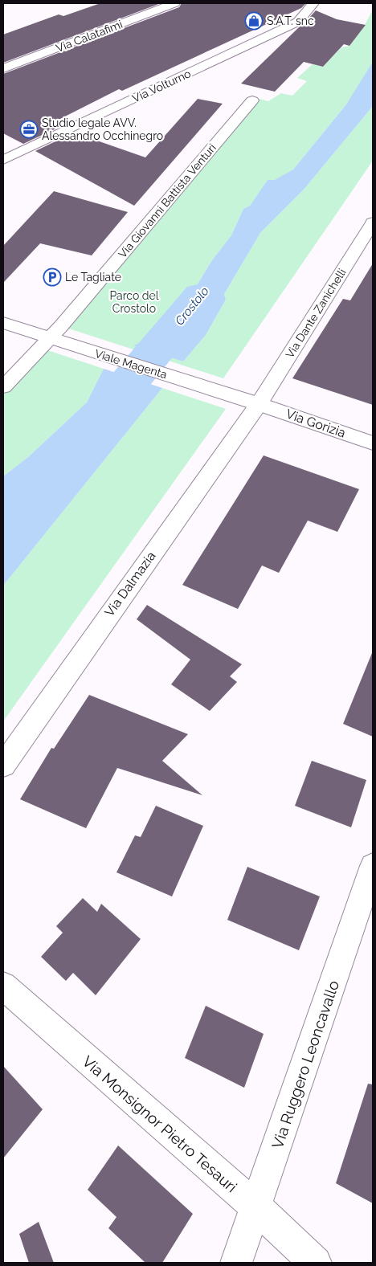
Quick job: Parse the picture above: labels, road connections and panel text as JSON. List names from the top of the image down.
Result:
{
  "streets": {
    "street": [
      "Via Calatafimi",
      "Via Volturno",
      "Via Giovanni Battista Venturi",
      "Via Dante Zanichelli",
      "Viale Magenta",
      "Via Gorizia",
      "Via Dalmazia",
      "Via Ruggero Leoncavallo",
      "Via Monsignor Pietro Tesauri"
    ]
  },
  "crossings": [
    ["Via Giovanni Battista Venturi", "Viale Magenta"],
    ["Via Dante Zanichelli", "Viale Magenta"],
    ["Via Dante Zanichelli", "Via Gorizia"],
    ["Via Dante Zanichelli", "Via Dalmazia"],
    ["Viale Magenta", "Via Gorizia"],
    ["Viale Magenta", "Via Dalmazia"],
    ["Via Gorizia", "Via Dalmazia"],
    ["Via Ruggero Leoncavallo", "Via Monsignor Pietro Tesauri"]
  ],
  "water": ["Crostolo"],
  "parks": ["Parco del Crostolo"],
  "places": {
    "shop": ["S.A.T. snc"],
    "office": ["Studio legale AVV. Alessandro Occhinegro"],
    "parking": ["Le Tagliate"]
  }
}
